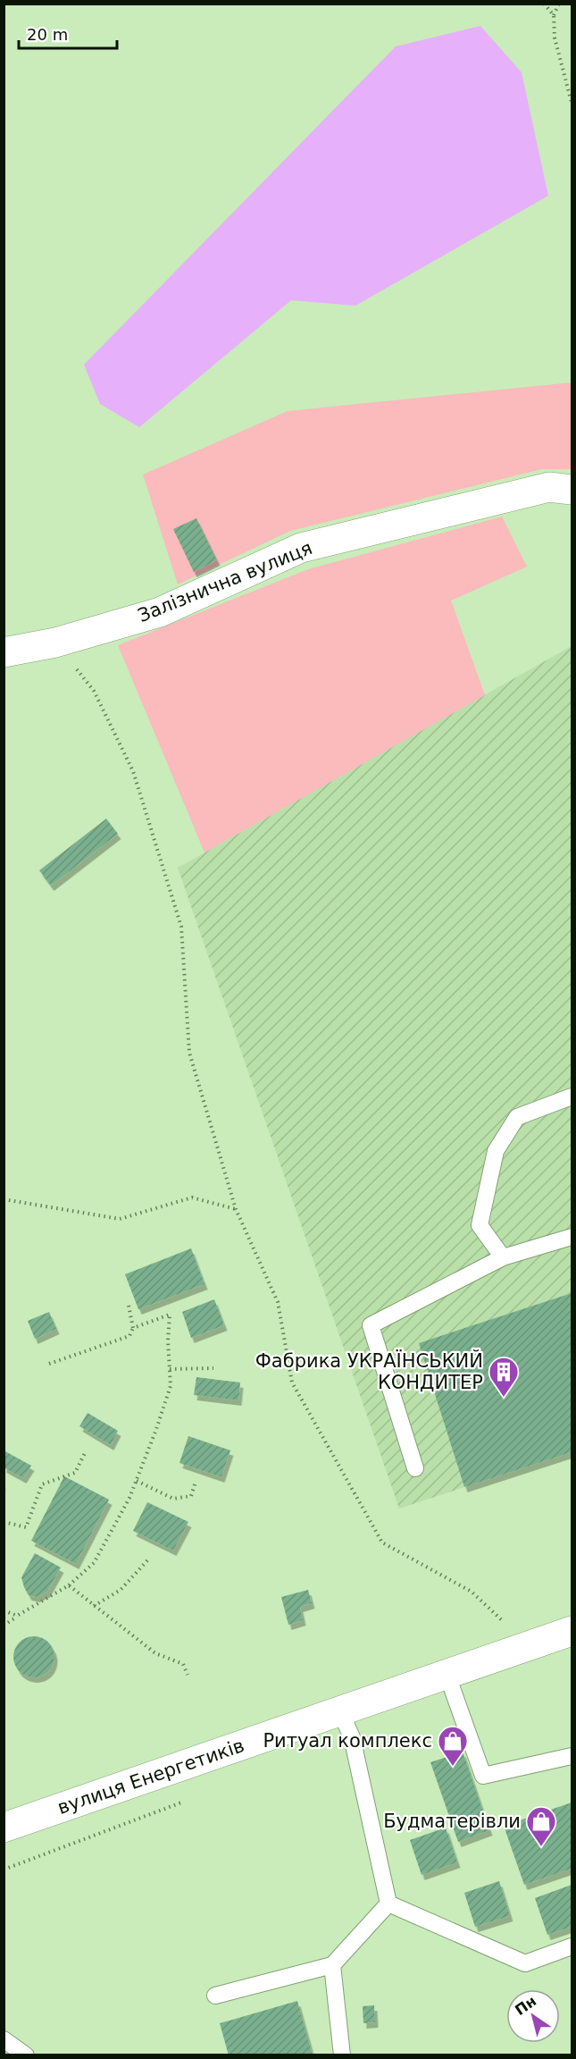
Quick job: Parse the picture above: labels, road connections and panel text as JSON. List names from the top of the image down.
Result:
{
  "streets": {
    "main road": ["Залізнична вулиця", "вулиця Енергетиків"]
  },
  "places": {
    "building": ["Фабрика УКРАЇНСЬКИЙ КОНДИТЕР"],
    "shop": ["Ритуал комплекс", "Будматерівли"]
  },
  "scale_bar": "20 m",
  "north": "top left"
}
